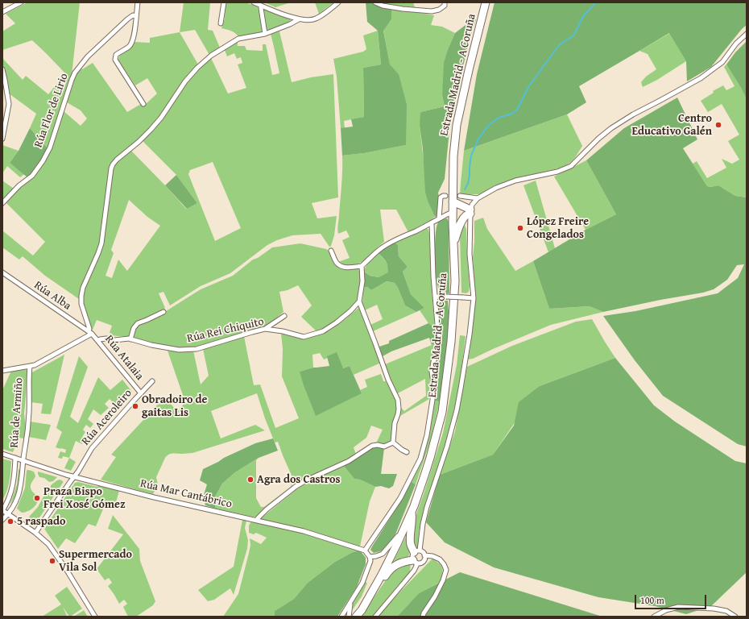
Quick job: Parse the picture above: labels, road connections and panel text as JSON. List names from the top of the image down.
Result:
{
  "streets": {
    "highway": ["Estrada Madrid - A Coruña"],
    "street": [
      "Rúa Flor de Lirio",
      "Rúa Alba",
      "Rúa Rei Chiquito",
      "Rúa Atalaia",
      "Rúa de Armiño",
      "Rúa Aceroleiro",
      "Rúa Mar Cantábrico"
    ]
  },
  "crossings": [
    ["Rúa Alba", "Rúa Atalaia"],
    ["Rúa Rei Chiquito", "Rúa Atalaia"],
    ["Rúa Atalaia", "Rúa Aceroleiro"],
    ["Rúa de Armiño", "Rúa Mar Cantábrico"],
    ["Rúa Aceroleiro", "Rúa Mar Cantábrico"]
  ],
  "places": [
    "Centro Educativo Galén",
    "López Freire Congelados",
    "Obradoiro de gaitas Lis",
    "Agra dos Castros",
    "Praza Bispo Frei Xosé Gómez",
    "5 raspado",
    "Supermercado Vila Sol"
  ],
  "scale_bar": "100 m"
}
